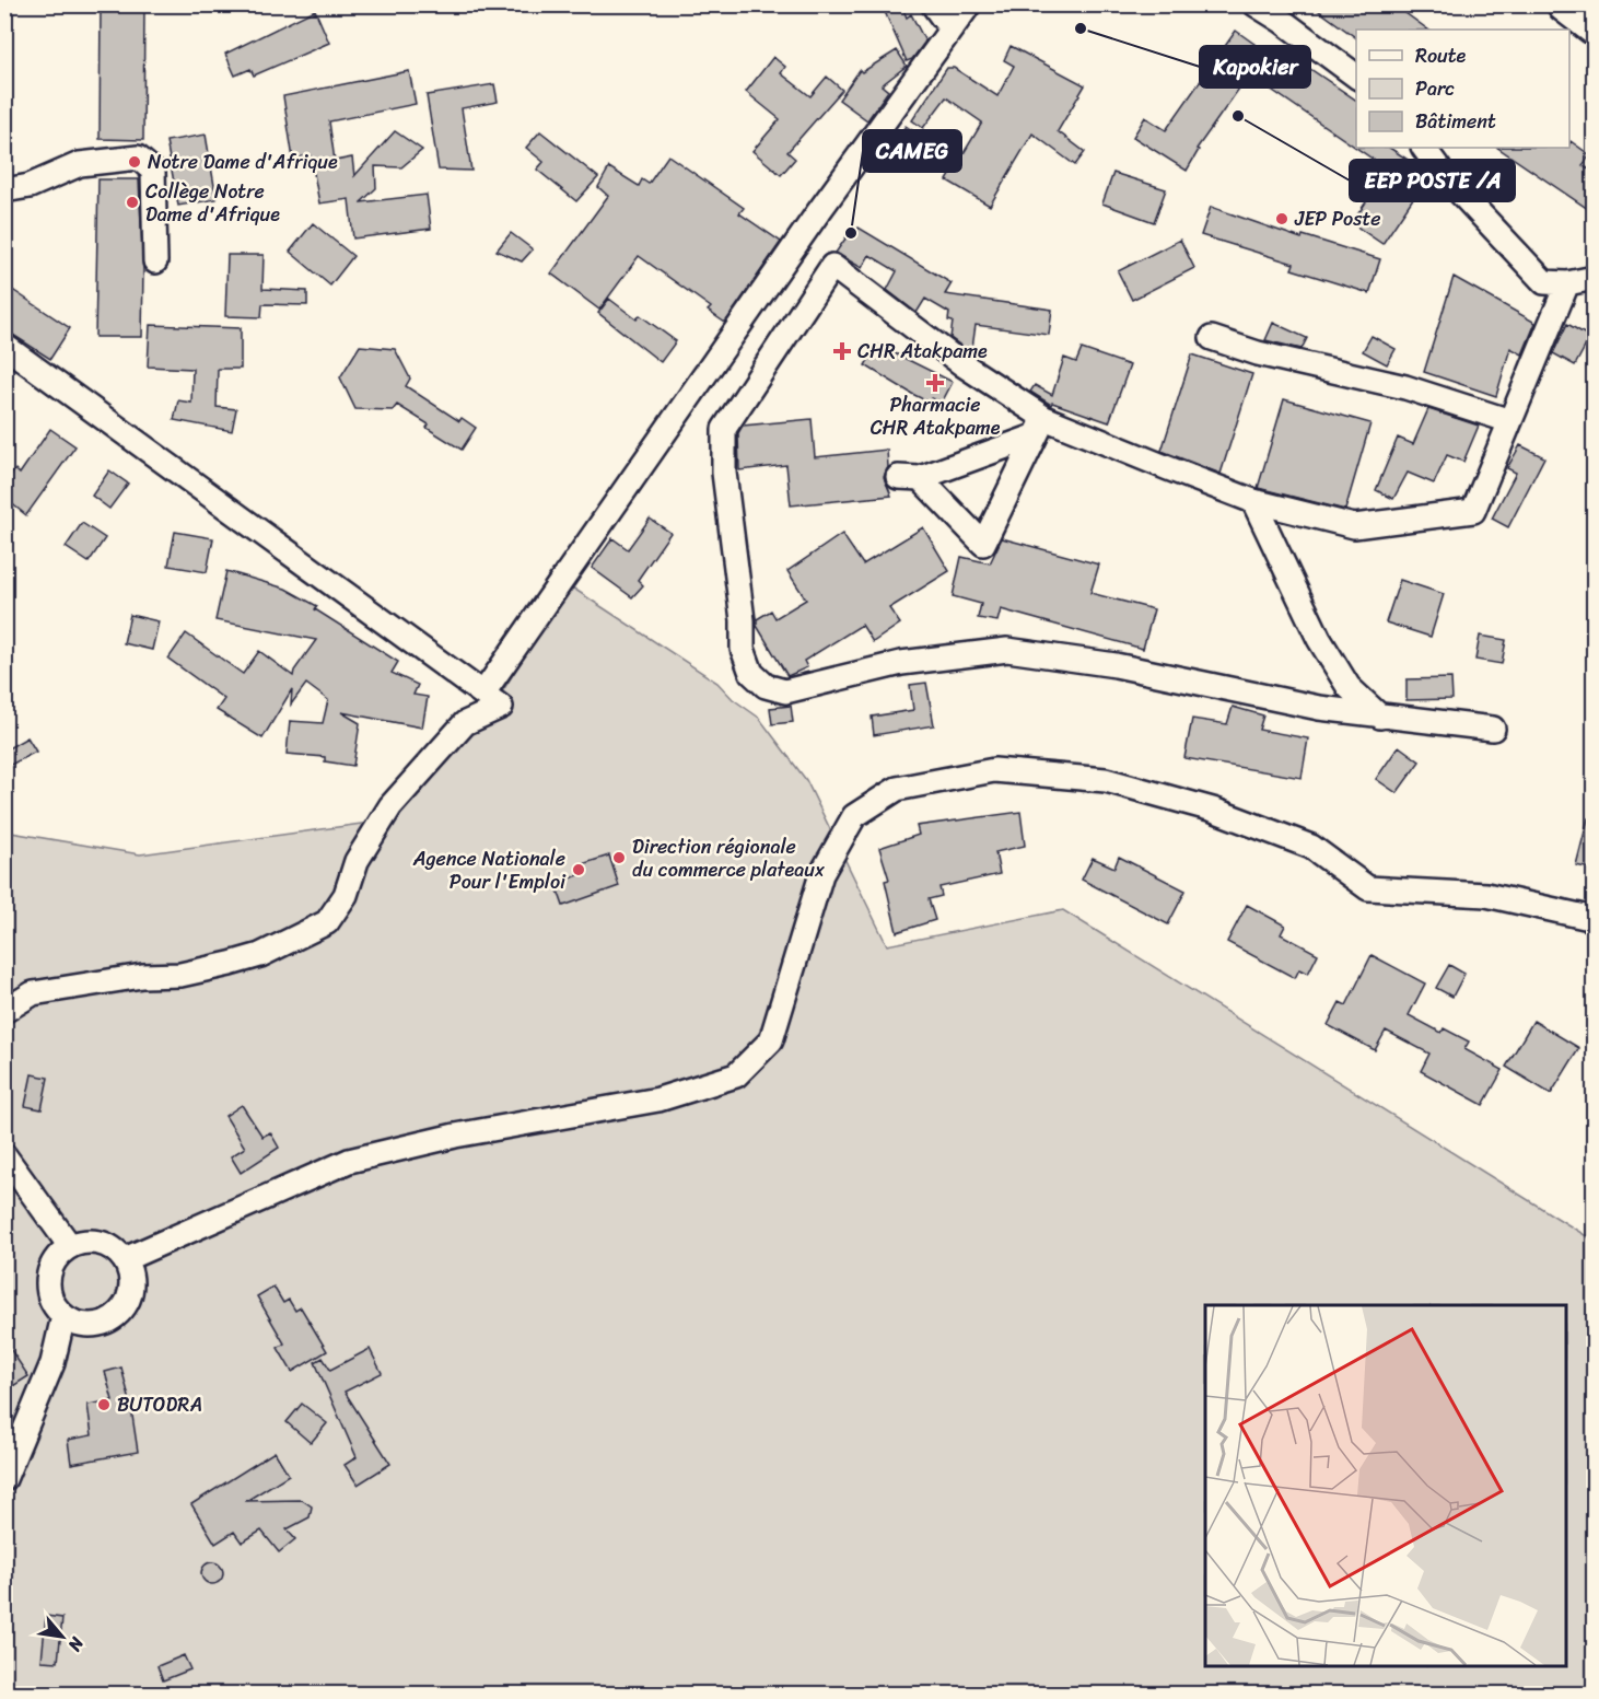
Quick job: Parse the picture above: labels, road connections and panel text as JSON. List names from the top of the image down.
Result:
{
  "places": {
    "other": [
      "Kapokier",
      "EEP POSTE /A",
      "Notre Dame d'Afrique",
      "Collège Notre Dame d'Afrique",
      "JEP Poste",
      "CAMEG",
      "Direction régionale du commerce plateaux",
      "Agence Nationale Pour l'Emploi",
      "BUTODRA"
    ],
    "health": ["CHR Atakpame", "Pharmacie CHR Atakpame"]
  },
  "legend": ["Route", "Parc", "Bâtiment"],
  "north": "bottom right"
}
